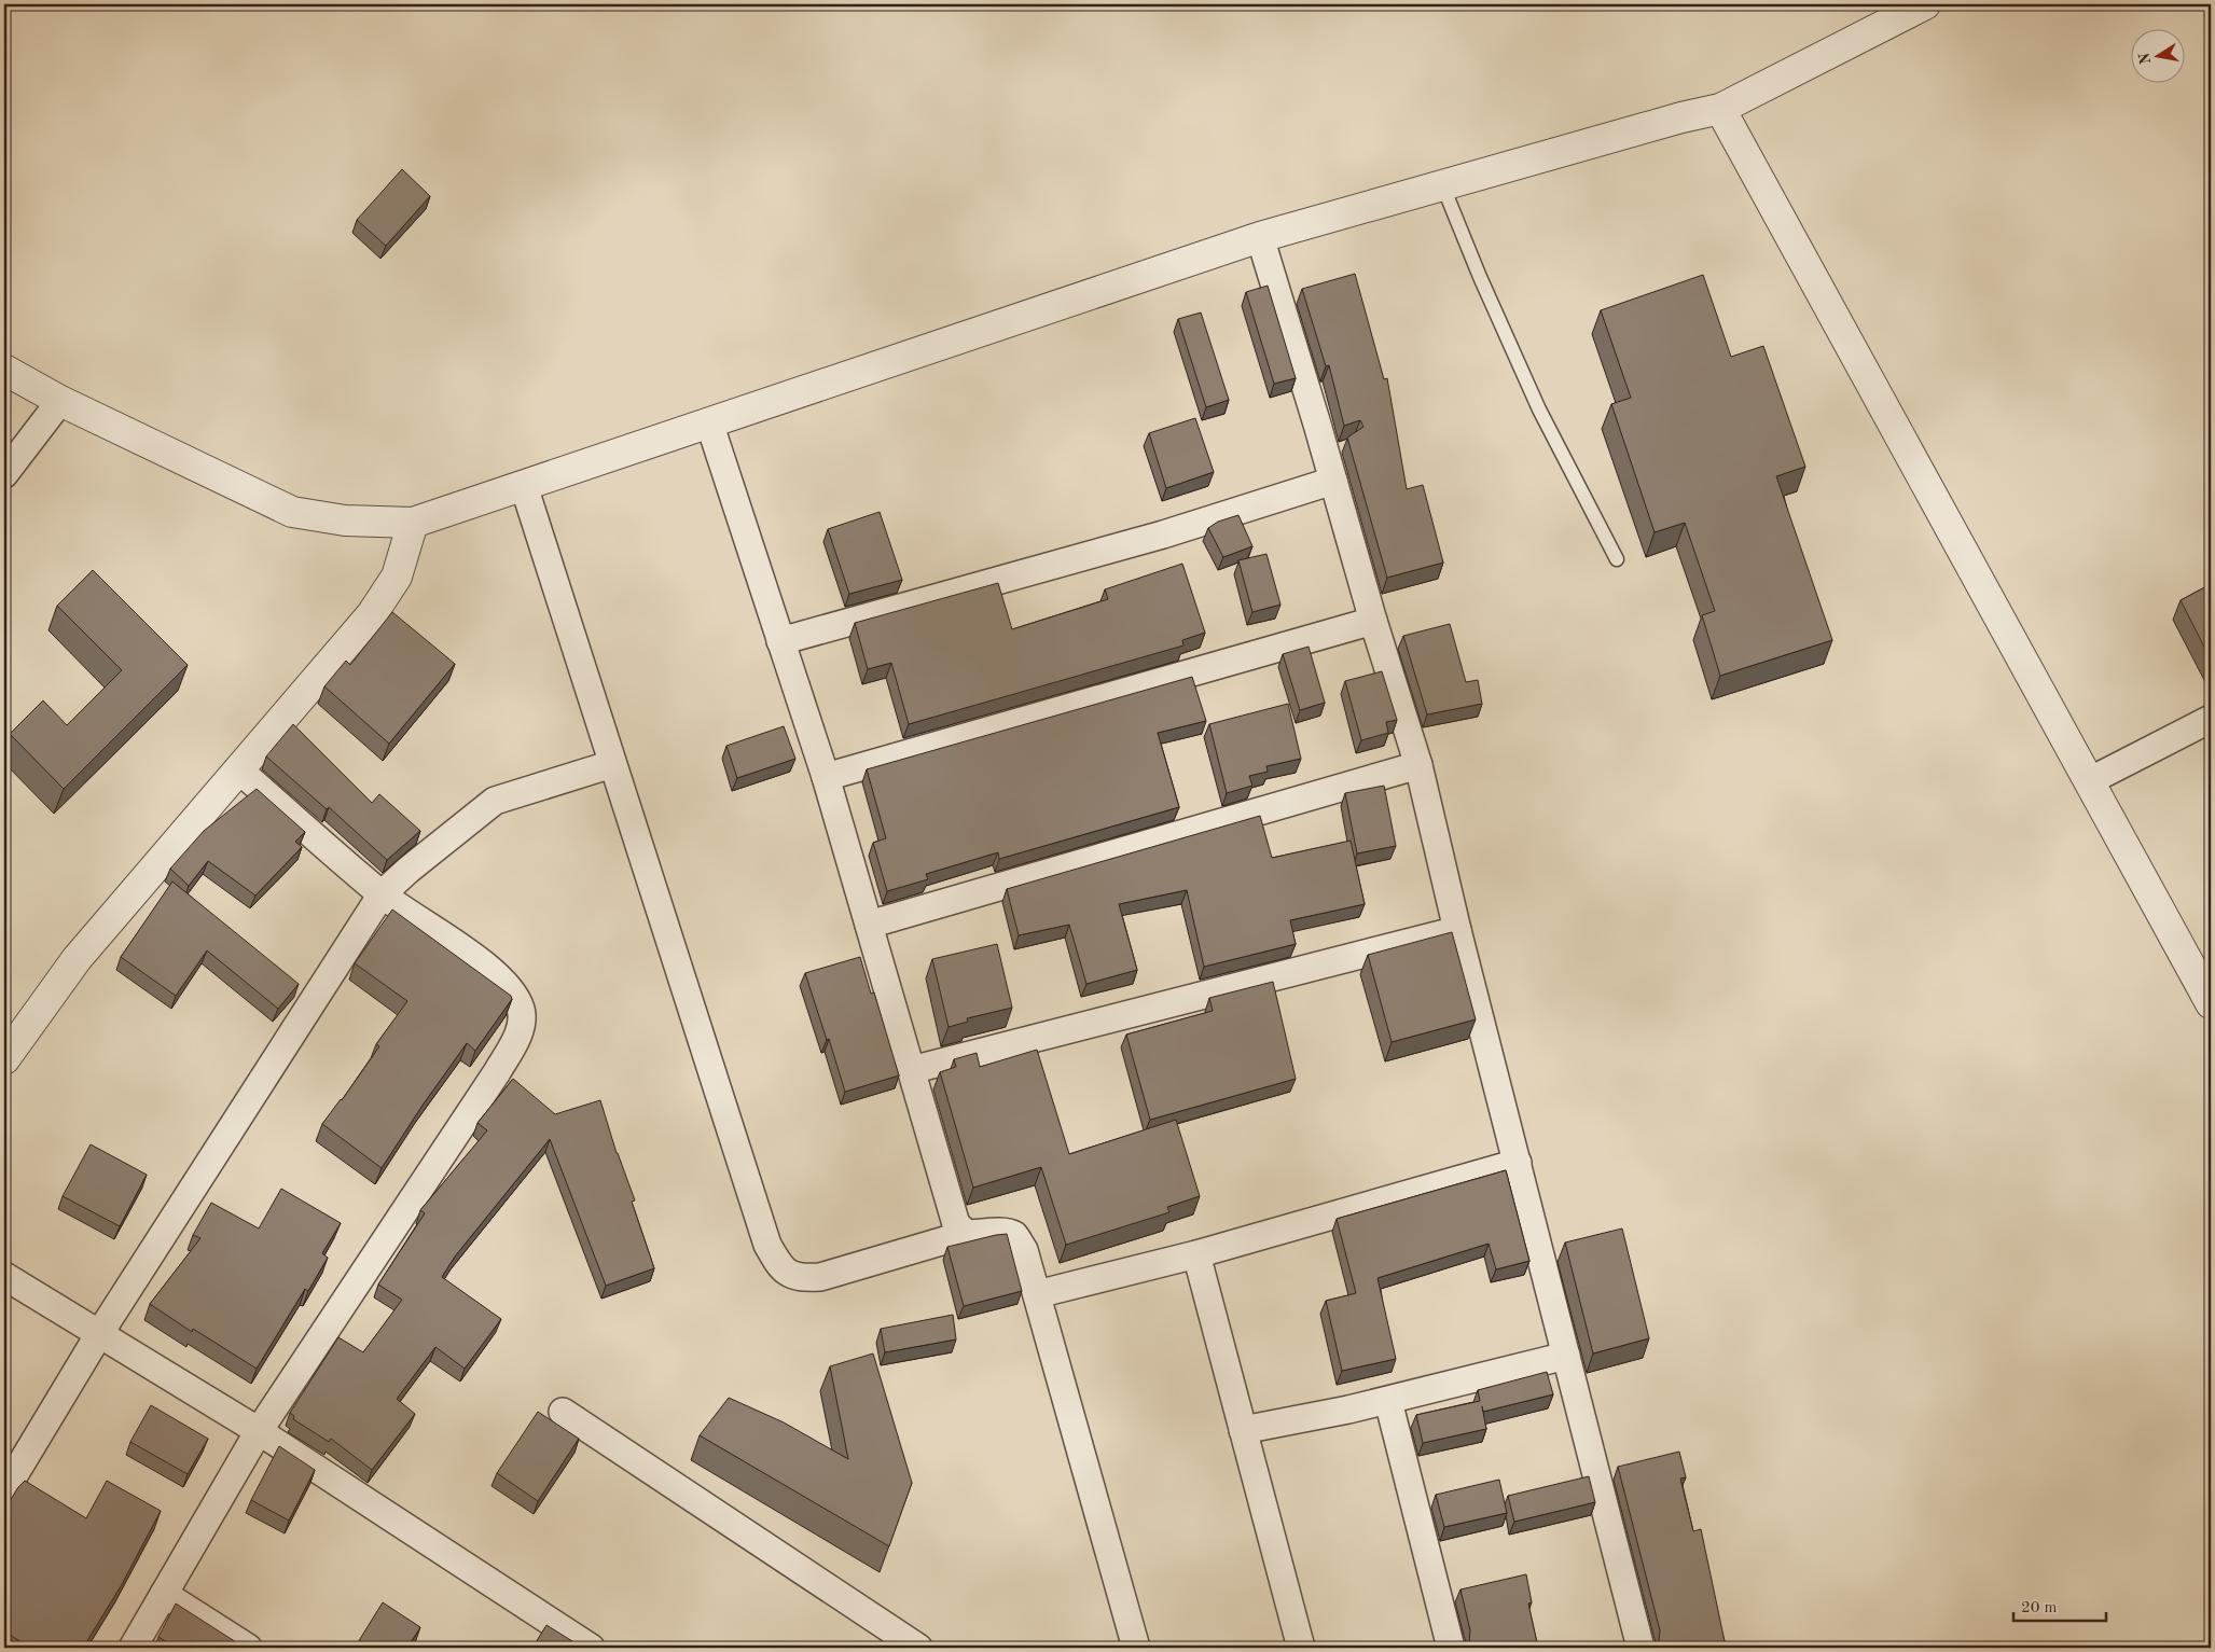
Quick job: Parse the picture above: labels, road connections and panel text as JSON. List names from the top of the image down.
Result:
{
  "scale_bar": "20 m",
  "north": "left"
}
